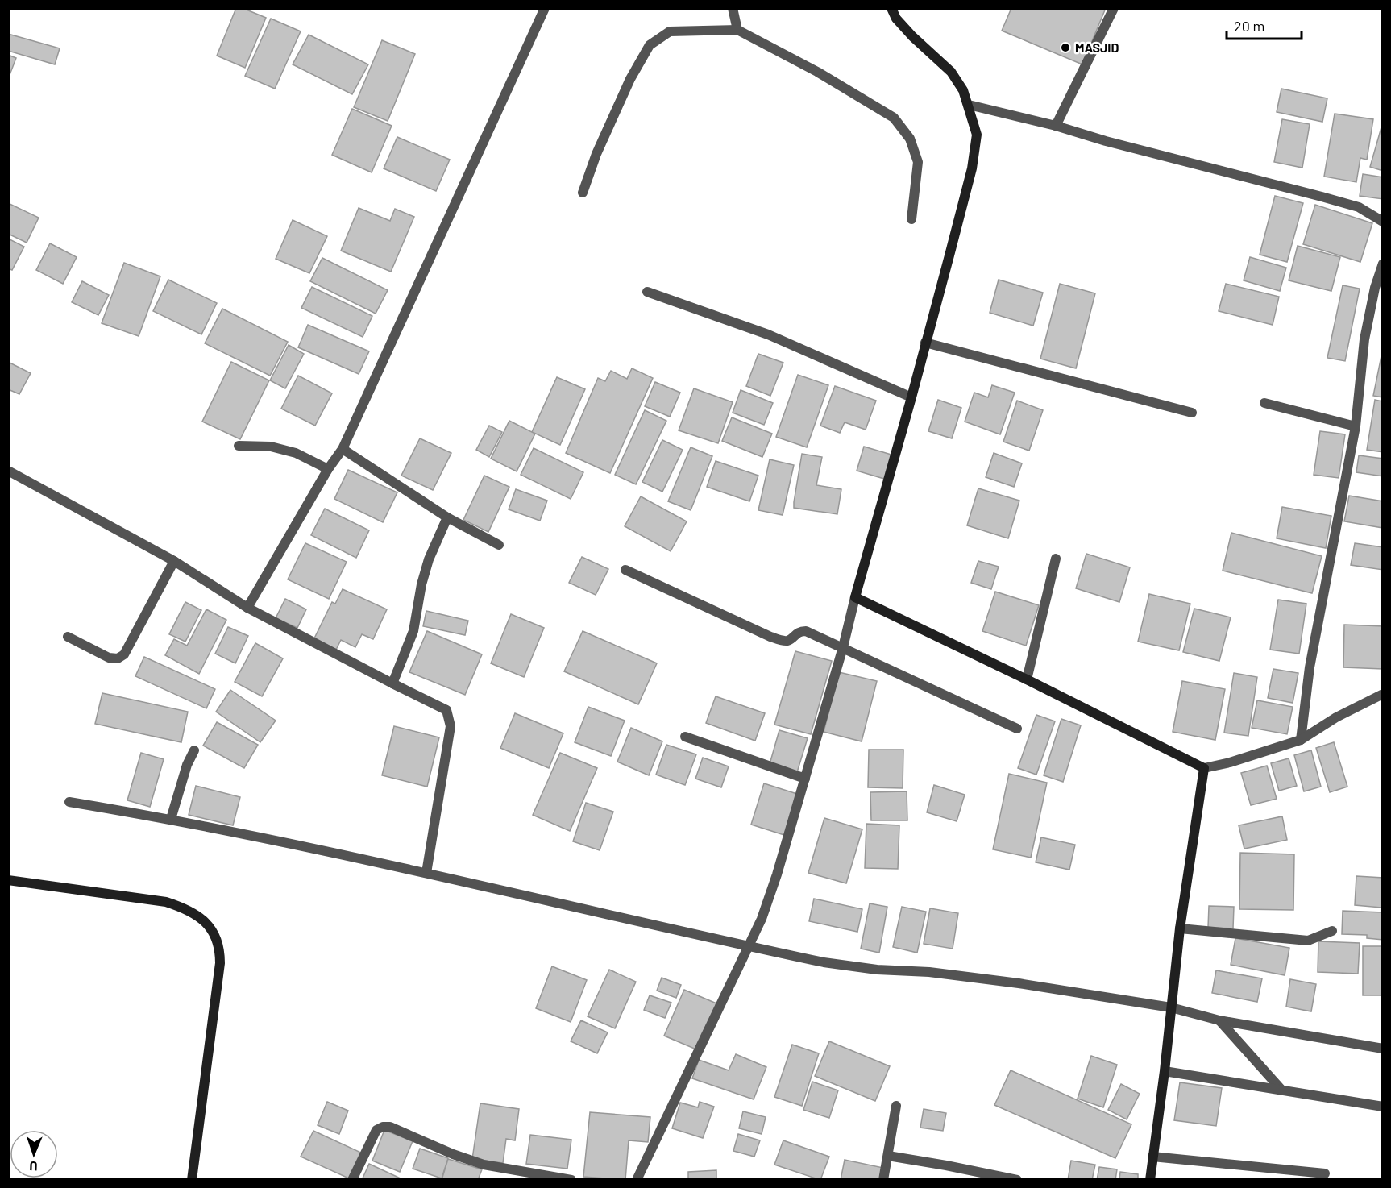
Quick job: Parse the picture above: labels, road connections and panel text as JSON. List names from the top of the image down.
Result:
{
  "places": ["MASJID"],
  "scale_bar": "20 m",
  "north": "bottom"
}
